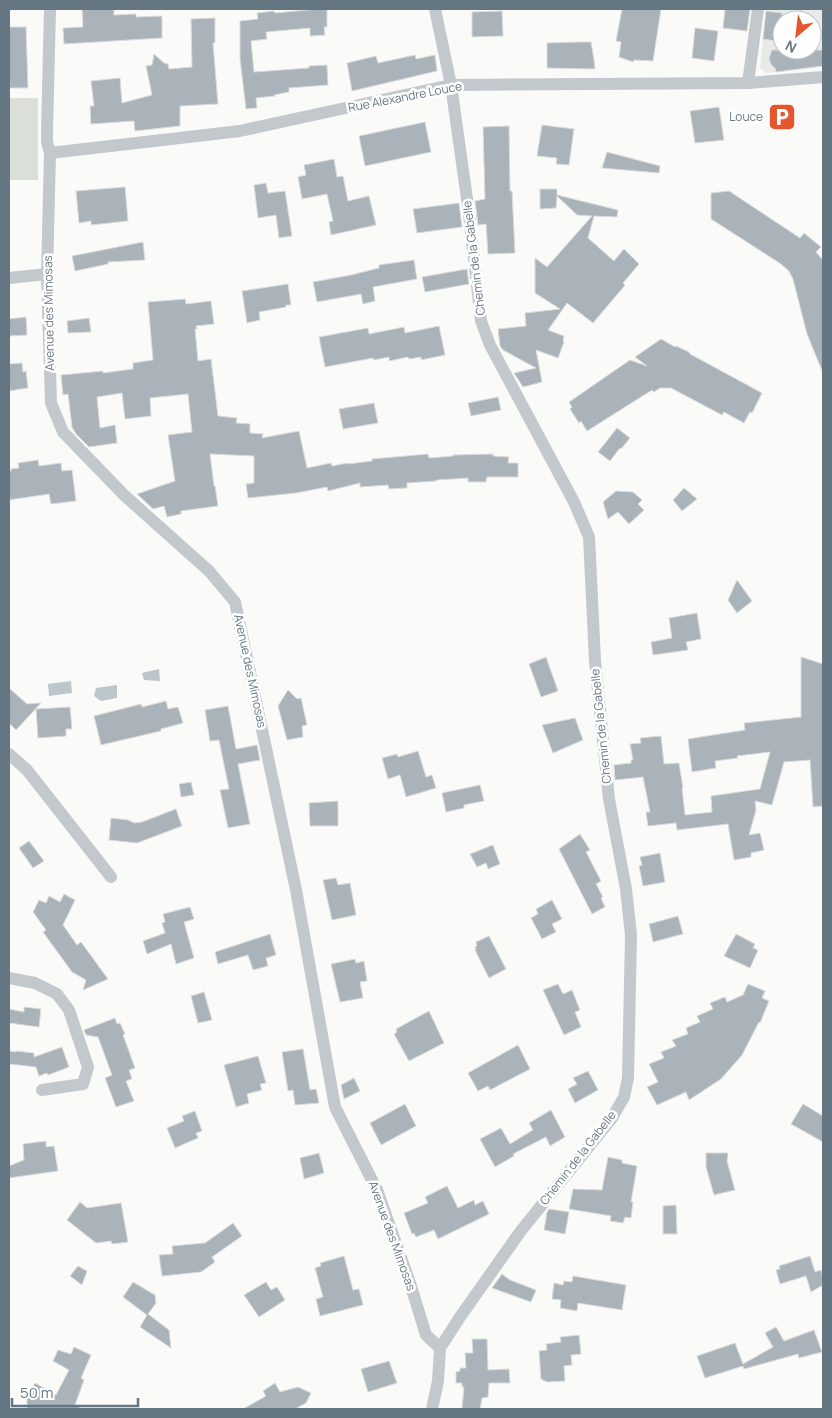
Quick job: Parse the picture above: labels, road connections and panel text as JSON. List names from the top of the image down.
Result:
{
  "streets": {
    "street": ["Rue Alexandre Louce", "Chemin de la Gabelle", "Avenue des Mimosas"]
  },
  "crossings": [
    ["Rue Alexandre Louce", "Chemin de la Gabelle"],
    ["Rue Alexandre Louce", "Avenue des Mimosas"],
    ["Chemin de la Gabelle", "Avenue des Mimosas"]
  ],
  "places": {
    "parking": ["Louce"]
  },
  "scale_bar": "50 m",
  "north": "bottom left"
}
